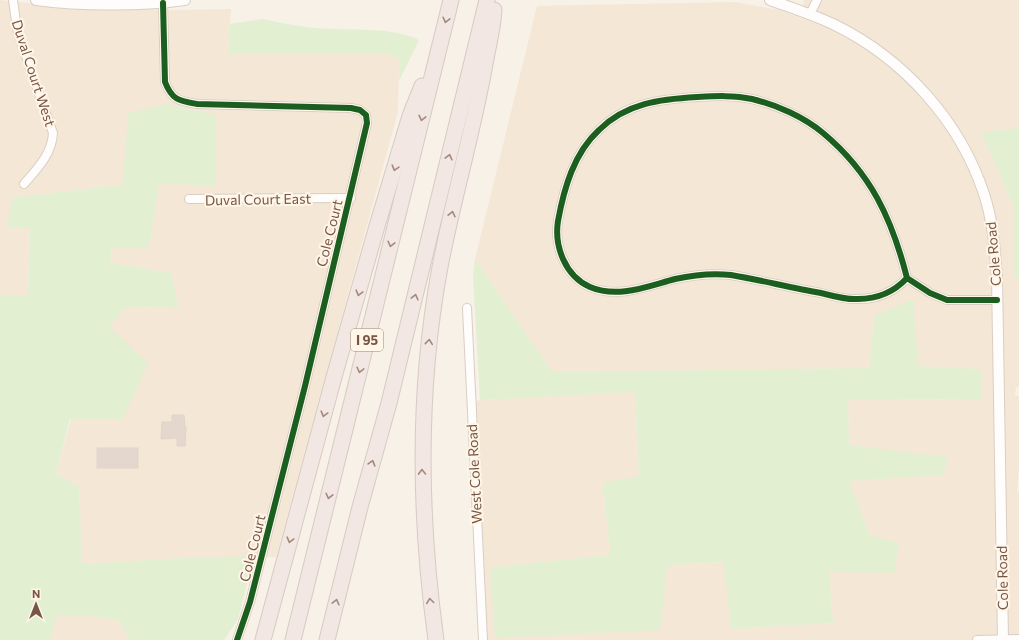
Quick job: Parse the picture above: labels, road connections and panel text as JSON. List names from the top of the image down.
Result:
{
  "streets": {
    "highway": ["I 95"],
    "street": [
      "Duval Court West",
      "Duval Court East",
      "Cole Court",
      "Cole Road",
      "West Cole Road"
    ]
  },
  "crossings": [
    ["Duval Court East", "Cole Court"]
  ],
  "north": "top"
}
